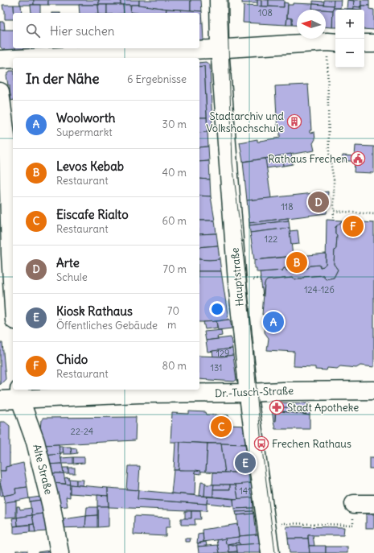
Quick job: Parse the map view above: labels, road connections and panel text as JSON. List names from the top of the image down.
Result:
{
  "streets": {
    "street": ["Hauptstraße", "Dr.-Tusch-Straße", "Alte Straße"]
  },
  "crossings": [
    ["Hauptstraße", "Dr.-Tusch-Straße"],
    ["Dr.-Tusch-Straße", "Alte Straße"]
  ],
  "places": {
    "building": ["Stadtarchiv und Volkshochschule"],
    "public building": ["Rathaus Frechen"],
    "pharmacy": ["Stadt Apotheke"],
    "bus stop": ["Frechen Rathaus"]
  },
  "house_numbers": [
    "108",
    "118",
    "122",
    "124-126",
    "129",
    "131",
    "22-24",
    "141"
  ],
  "north": "left",
  "page": {
    "map_buttons": ["+", "−"],
    "search": "Hier suchen",
    "heading": ["In der Nähe", "6 Ergebnisse"],
    "list": [
      {
        "mark": "A",
        "name": "Woolworth",
        "note": "Supermarkt",
        "value": "30 m"
      },
      {
        "mark": "B",
        "name": "Levos Kebab",
        "note": "Restaurant",
        "value": "40 m"
      },
      {
        "mark": "C",
        "name": "Eiscafe Rialto",
        "note": "Restaurant",
        "value": "60 m"
      },
      {
        "mark": "D",
        "name": "Arte",
        "note": "Schule",
        "value": "70 m"
      },
      {
        "mark": "E",
        "name": "Kiosk Rathaus",
        "note": "Öffentliches Gebäude",
        "value": "70 m"
      },
      {
        "mark": "F",
        "name": "Chido",
        "note": "Restaurant",
        "value": "80 m"
      }
    ],
    "pins": [
      "D",
      "F",
      "B",
      "A",
      "C",
      "E"
    ]
  }
}
